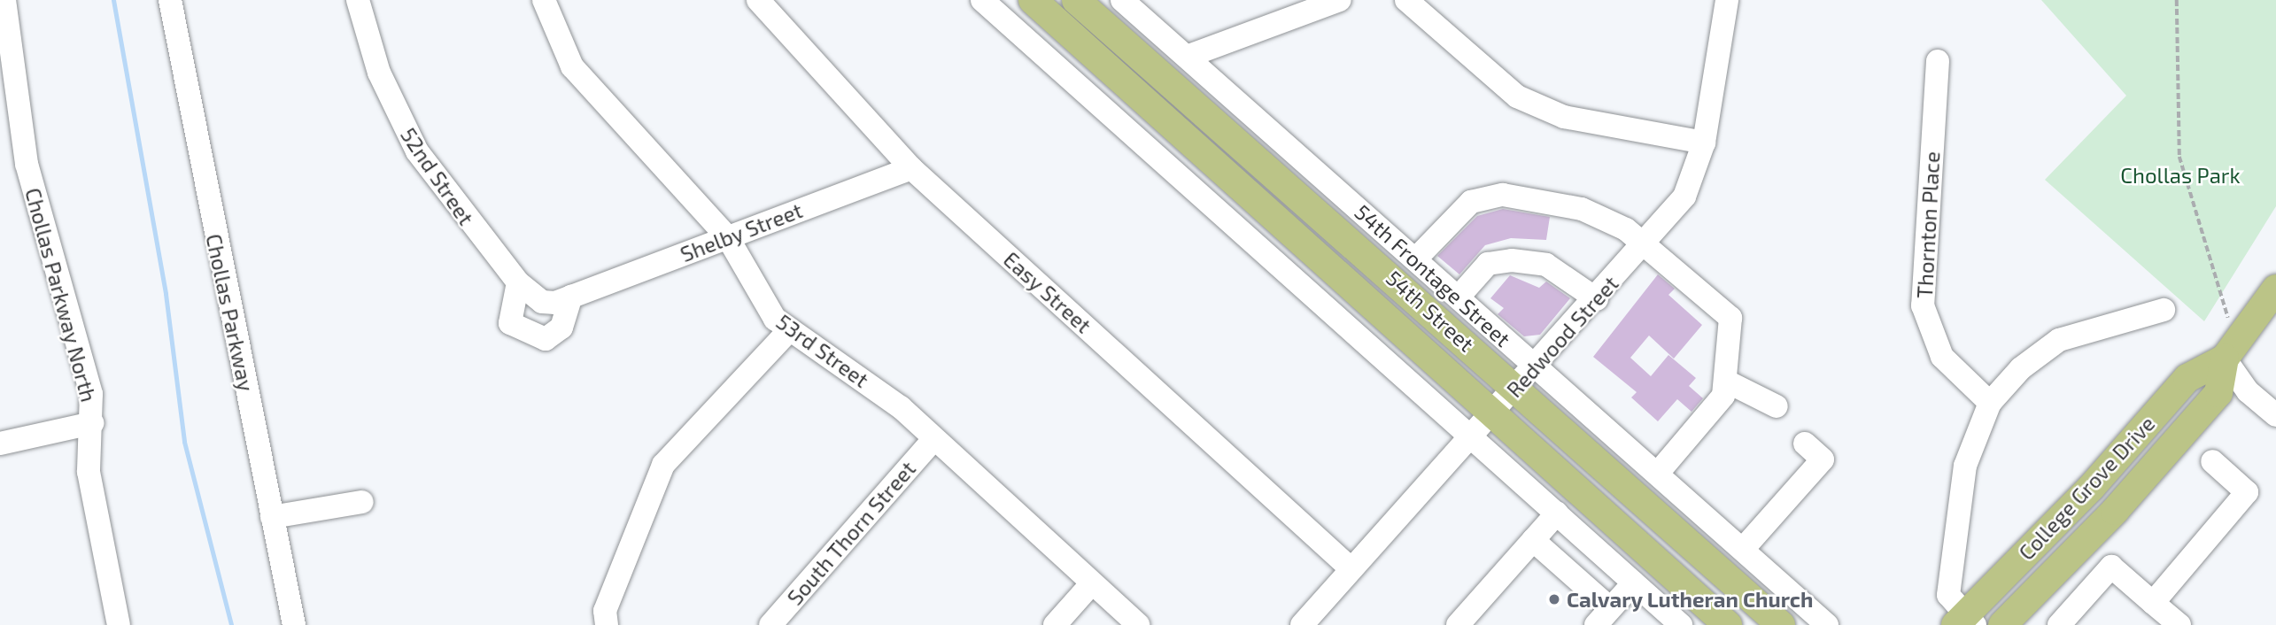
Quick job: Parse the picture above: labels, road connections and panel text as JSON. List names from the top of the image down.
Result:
{
  "streets": {
    "main road": ["54th Street", "College Grove Drive"],
    "street": [
      "52nd Street",
      "Thornton Place",
      "Shelby Street",
      "54th Frontage Street",
      "Easy Street",
      "Chollas Parkway North",
      "Chollas Parkway",
      "Redwood Street",
      "53rd Street",
      "South Thorn Street"
    ]
  },
  "crossings": [
    ["52nd Street", "Shelby Street"],
    ["Shelby Street", "Easy Street"],
    ["Shelby Street", "53rd Street"],
    ["54th Frontage Street", "Redwood Street"],
    ["Easy Street", "Redwood Street"],
    ["54th Street", "Redwood Street"],
    ["53rd Street", "South Thorn Street"]
  ],
  "parks": ["Chollas Park"],
  "places": ["Calvary Lutheran Church"]
}
